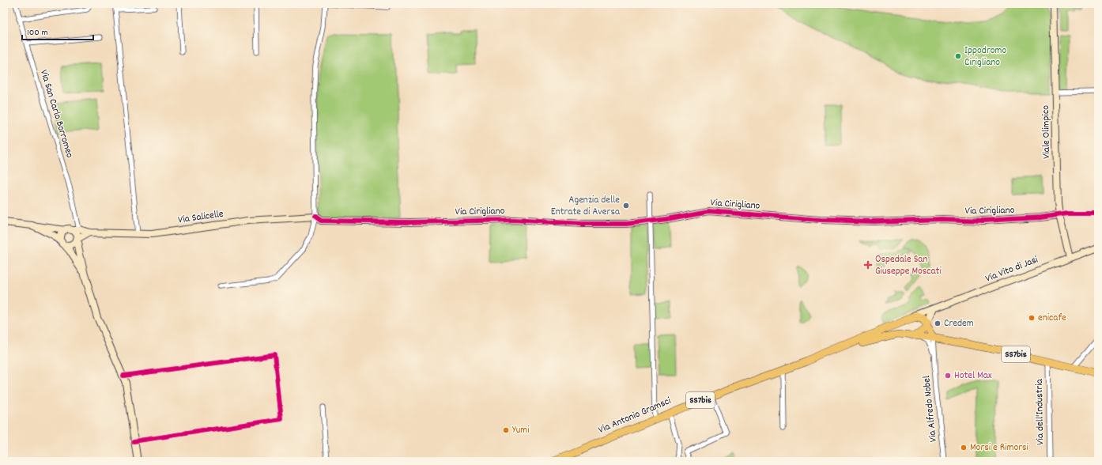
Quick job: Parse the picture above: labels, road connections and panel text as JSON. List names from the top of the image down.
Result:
{
  "streets": {
    "main road": ["SS7bis", "Via Antonio Gramsci"],
    "street": [
      "Via San Carlo Borromeo",
      "Viale Olimpico",
      "Via Cirigliano",
      "Via Salicelle",
      "Via Vito di Jasi",
      "Via Alfredo Nobel",
      "Via dell'Industria"
    ]
  },
  "crossings": [
    ["Via San Carlo Borromeo", "Via Salicelle"],
    ["Viale Olimpico", "Via Cirigliano"],
    ["Viale Olimpico", "Via Vito di Jasi"],
    ["Via Cirigliano", "Via Salicelle"],
    ["Via Vito di Jasi", "Via Antonio Gramsci"],
    ["SS7bis", "Via Alfredo Nobel"],
    ["SS7bis", "Via dell'Industria"],
    ["SS7bis", "Via Antonio Gramsci"],
    ["Via Alfredo Nobel", "Via Antonio Gramsci"]
  ],
  "places": {
    "other": [
      "Ippodromo Cirigliano",
      "Agenzia delle Entrate di Aversa",
      "enicafe",
      "Credem",
      "Hotel Max",
      "Yumi",
      "Morsi e Rimorsi"
    ],
    "health": ["Ospedale San Giuseppe Moscati"]
  },
  "scale_bar": "100 m"
}
